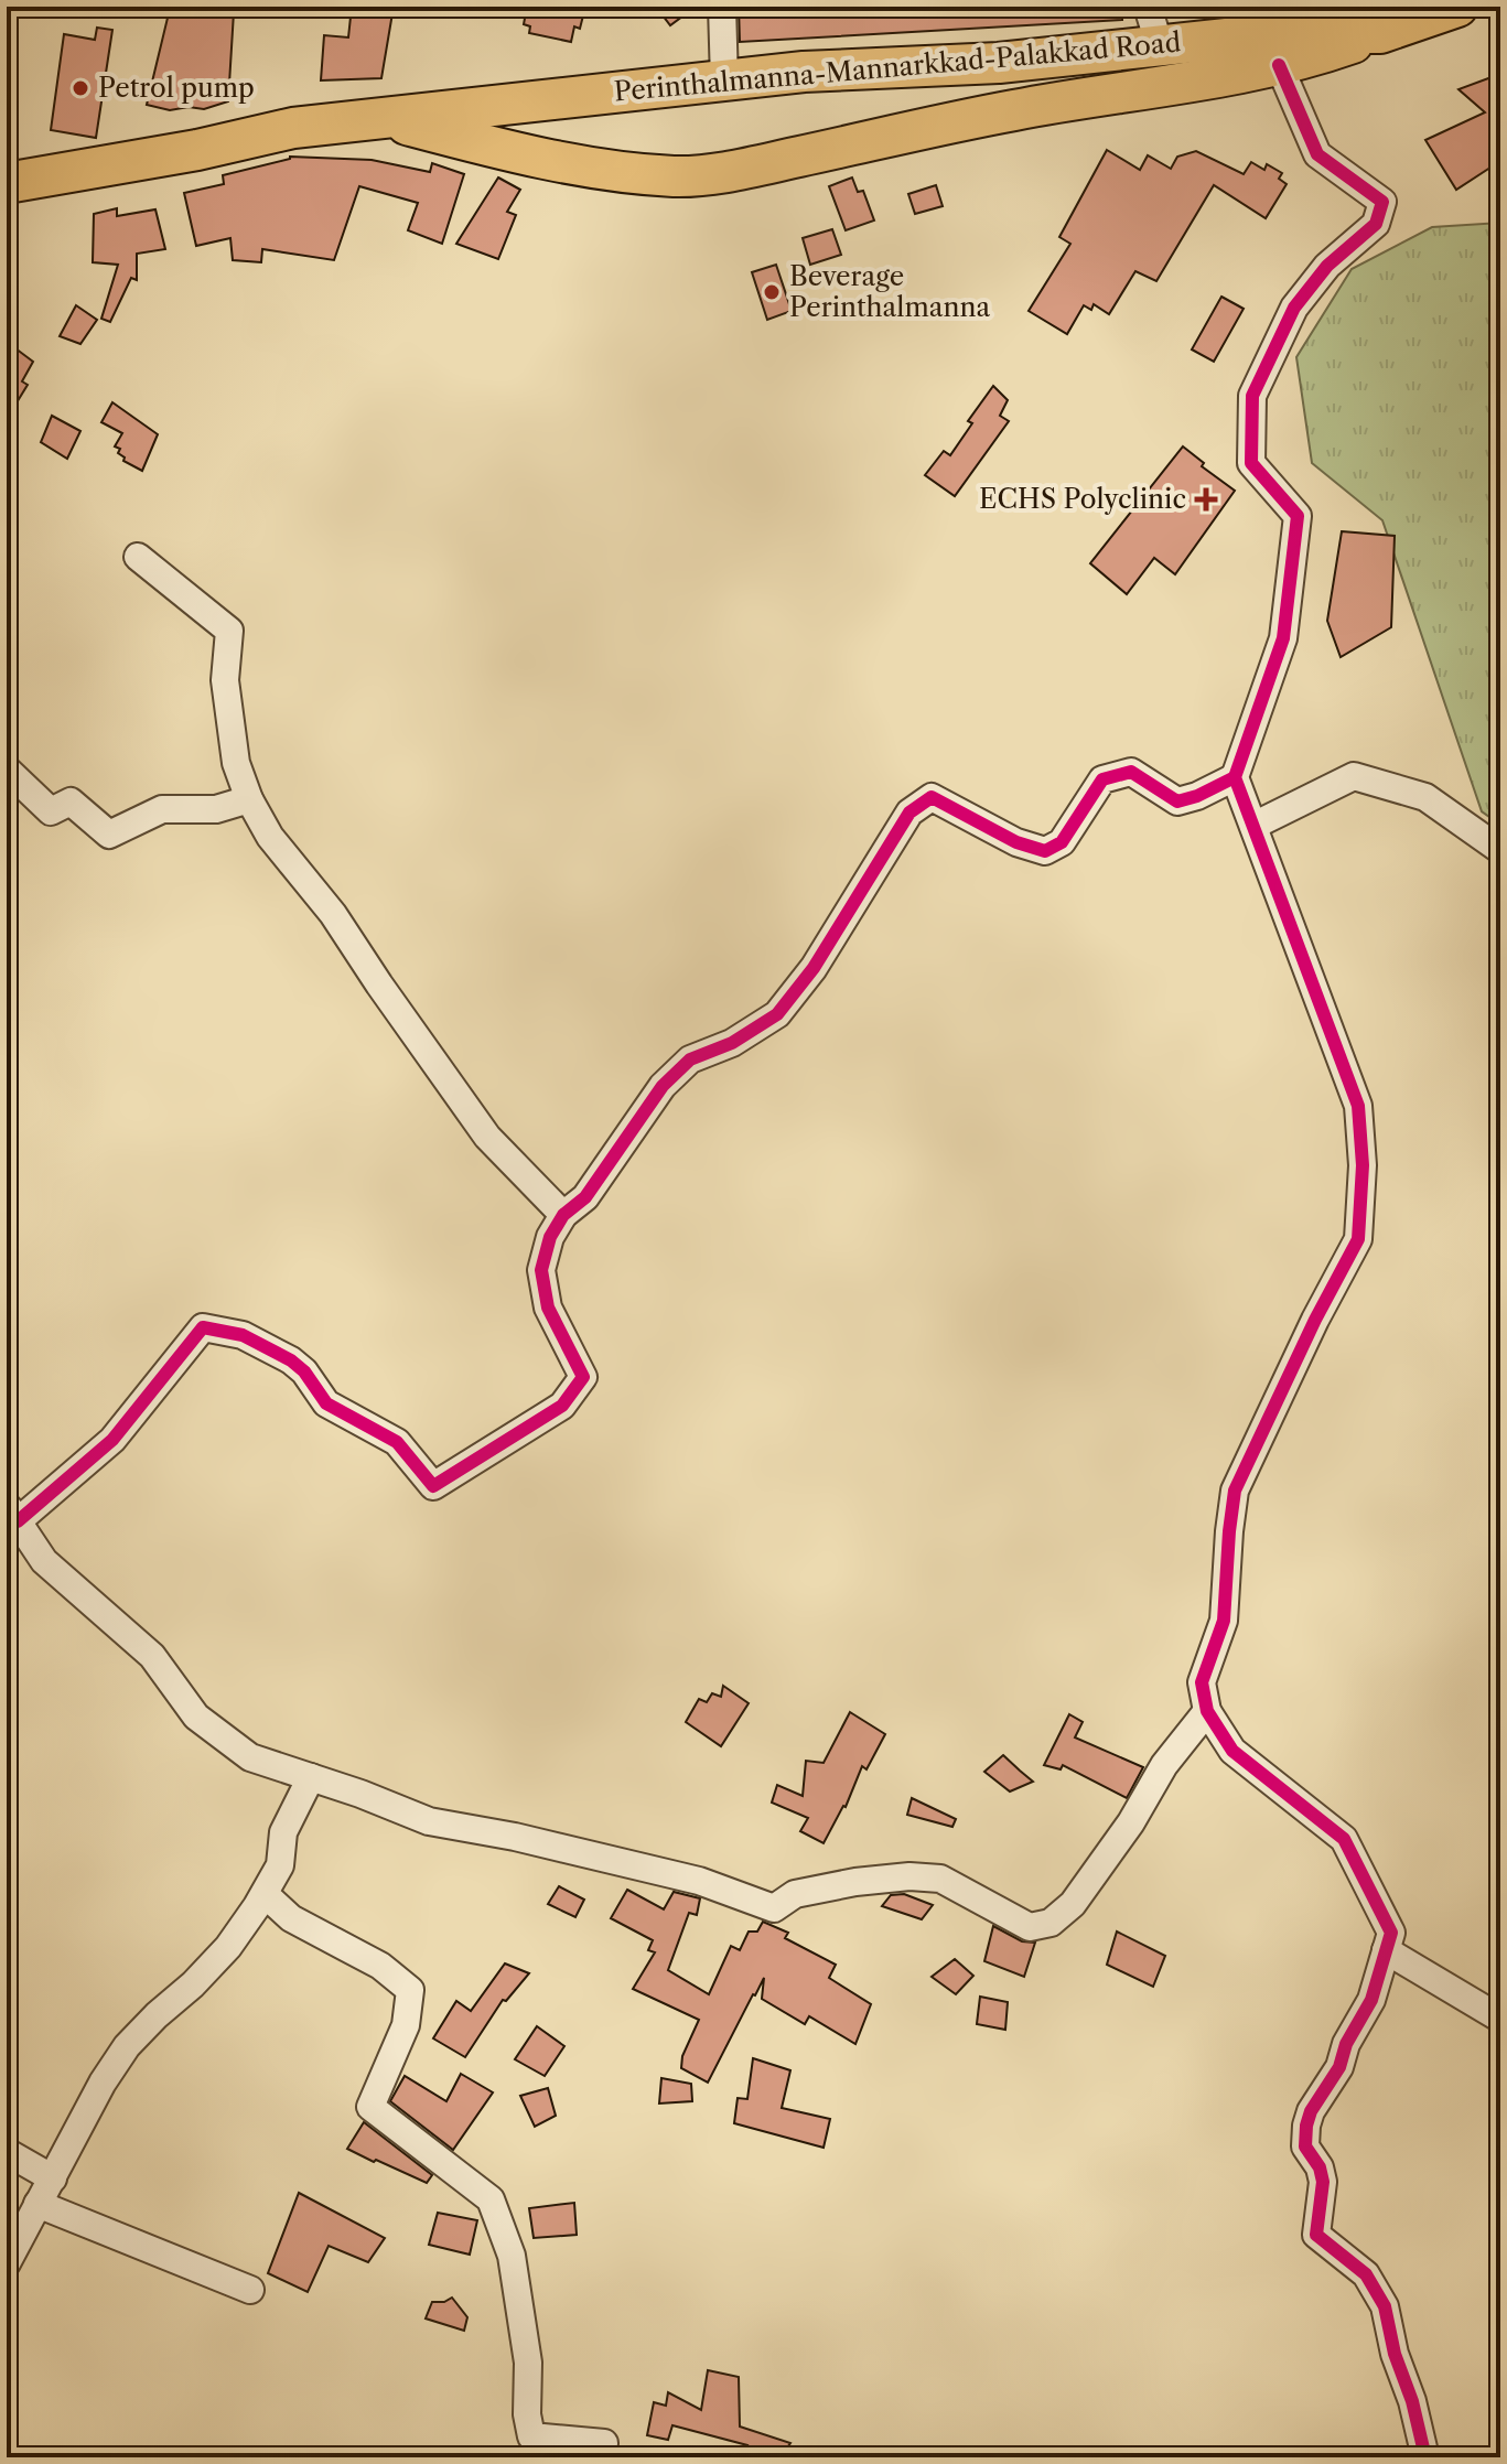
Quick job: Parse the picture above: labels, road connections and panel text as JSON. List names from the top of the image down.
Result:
{
  "streets": {
    "highway": ["Perinthalmanna-Mannarkkad-Palakkad Road"]
  },
  "places": {
    "other": ["Petrol pump", "Beverage Perinthalmanna"],
    "health": ["ECHS Polyclinic"]
  }
}
